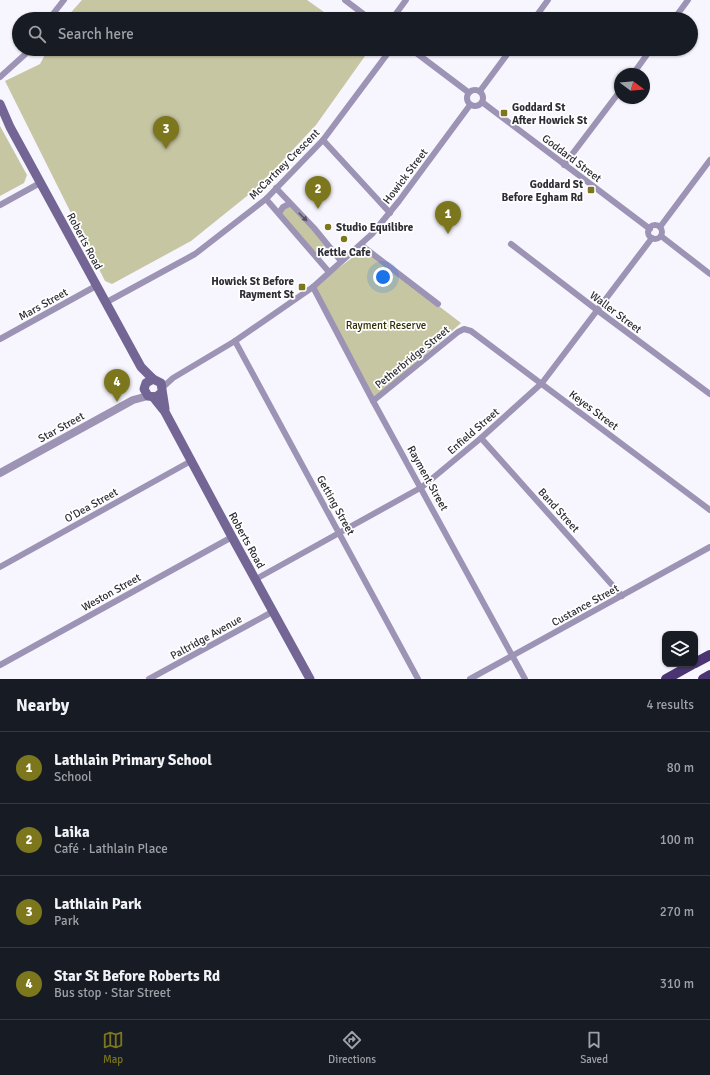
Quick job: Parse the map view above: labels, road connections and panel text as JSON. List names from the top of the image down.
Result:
{
  "streets": {
    "main road": ["Roberts Road"],
    "street": [
      "Goddard Street",
      "McCartney Crescent",
      "Howick Street",
      "Mars Street",
      "Waller Street",
      "Petherbridge Street",
      "Keyes Street",
      "Star Street",
      "Enfield Street",
      "Rayment Street",
      "O'Dea Street",
      "Getting Street",
      "Band Street",
      "Weston Street",
      "Custance Street",
      "Paltridge Avenue"
    ]
  },
  "crossings": [
    ["Goddard Street", "Howick Street"],
    ["Goddard Street", "Enfield Street"],
    ["McCartney Crescent", "Roberts Road"],
    ["Howick Street", "Roberts Road"],
    ["Howick Street", "Star Street"],
    ["Howick Street", "Rayment Street"],
    ["Howick Street", "Getting Street"],
    ["Roberts Road", "Mars Street"],
    ["Roberts Road", "Star Street"],
    ["Roberts Road", "Enfield Street"],
    ["Roberts Road", "O'Dea Street"],
    ["Roberts Road", "Weston Street"],
    ["Roberts Road", "Paltridge Avenue"],
    ["Waller Street", "Enfield Street"],
    ["Petherbridge Street", "Keyes Street"],
    ["Petherbridge Street", "Rayment Street"],
    ["Keyes Street", "Enfield Street"],
    ["Enfield Street", "Rayment Street"],
    ["Enfield Street", "Getting Street"],
    ["Enfield Street", "Band Street"],
    ["Rayment Street", "Custance Street"],
    ["Band Street", "Custance Street"]
  ],
  "parks": ["Rayment Reserve"],
  "places": {
    "transit": ["Goddard St After Howick St", "Goddard St Before Egham Rd", "Howick St Before Rayment St"],
    "other": ["Studio Equilibre", "Kettle Cafe"]
  },
  "north": "right",
  "page": {
    "search": "Search here",
    "pins": [
      "3",
      "2",
      "1",
      "4"
    ],
    "heading": ["Nearby", "4 results"],
    "list": [
      {
        "mark": "1",
        "name": "Lathlain Primary School",
        "note": "School",
        "value": "80 m"
      },
      {
        "mark": "2",
        "name": "Laika",
        "note": "Café · Lathlain Place",
        "value": "100 m"
      },
      {
        "mark": "3",
        "name": "Lathlain Park",
        "note": "Park",
        "value": "270 m"
      },
      {
        "mark": "4",
        "name": "Star St Before Roberts Rd",
        "note": "Bus stop · Star Street",
        "value": "310 m"
      }
    ],
    "nav": ["Map", "Directions", "Saved"]
  }
}
